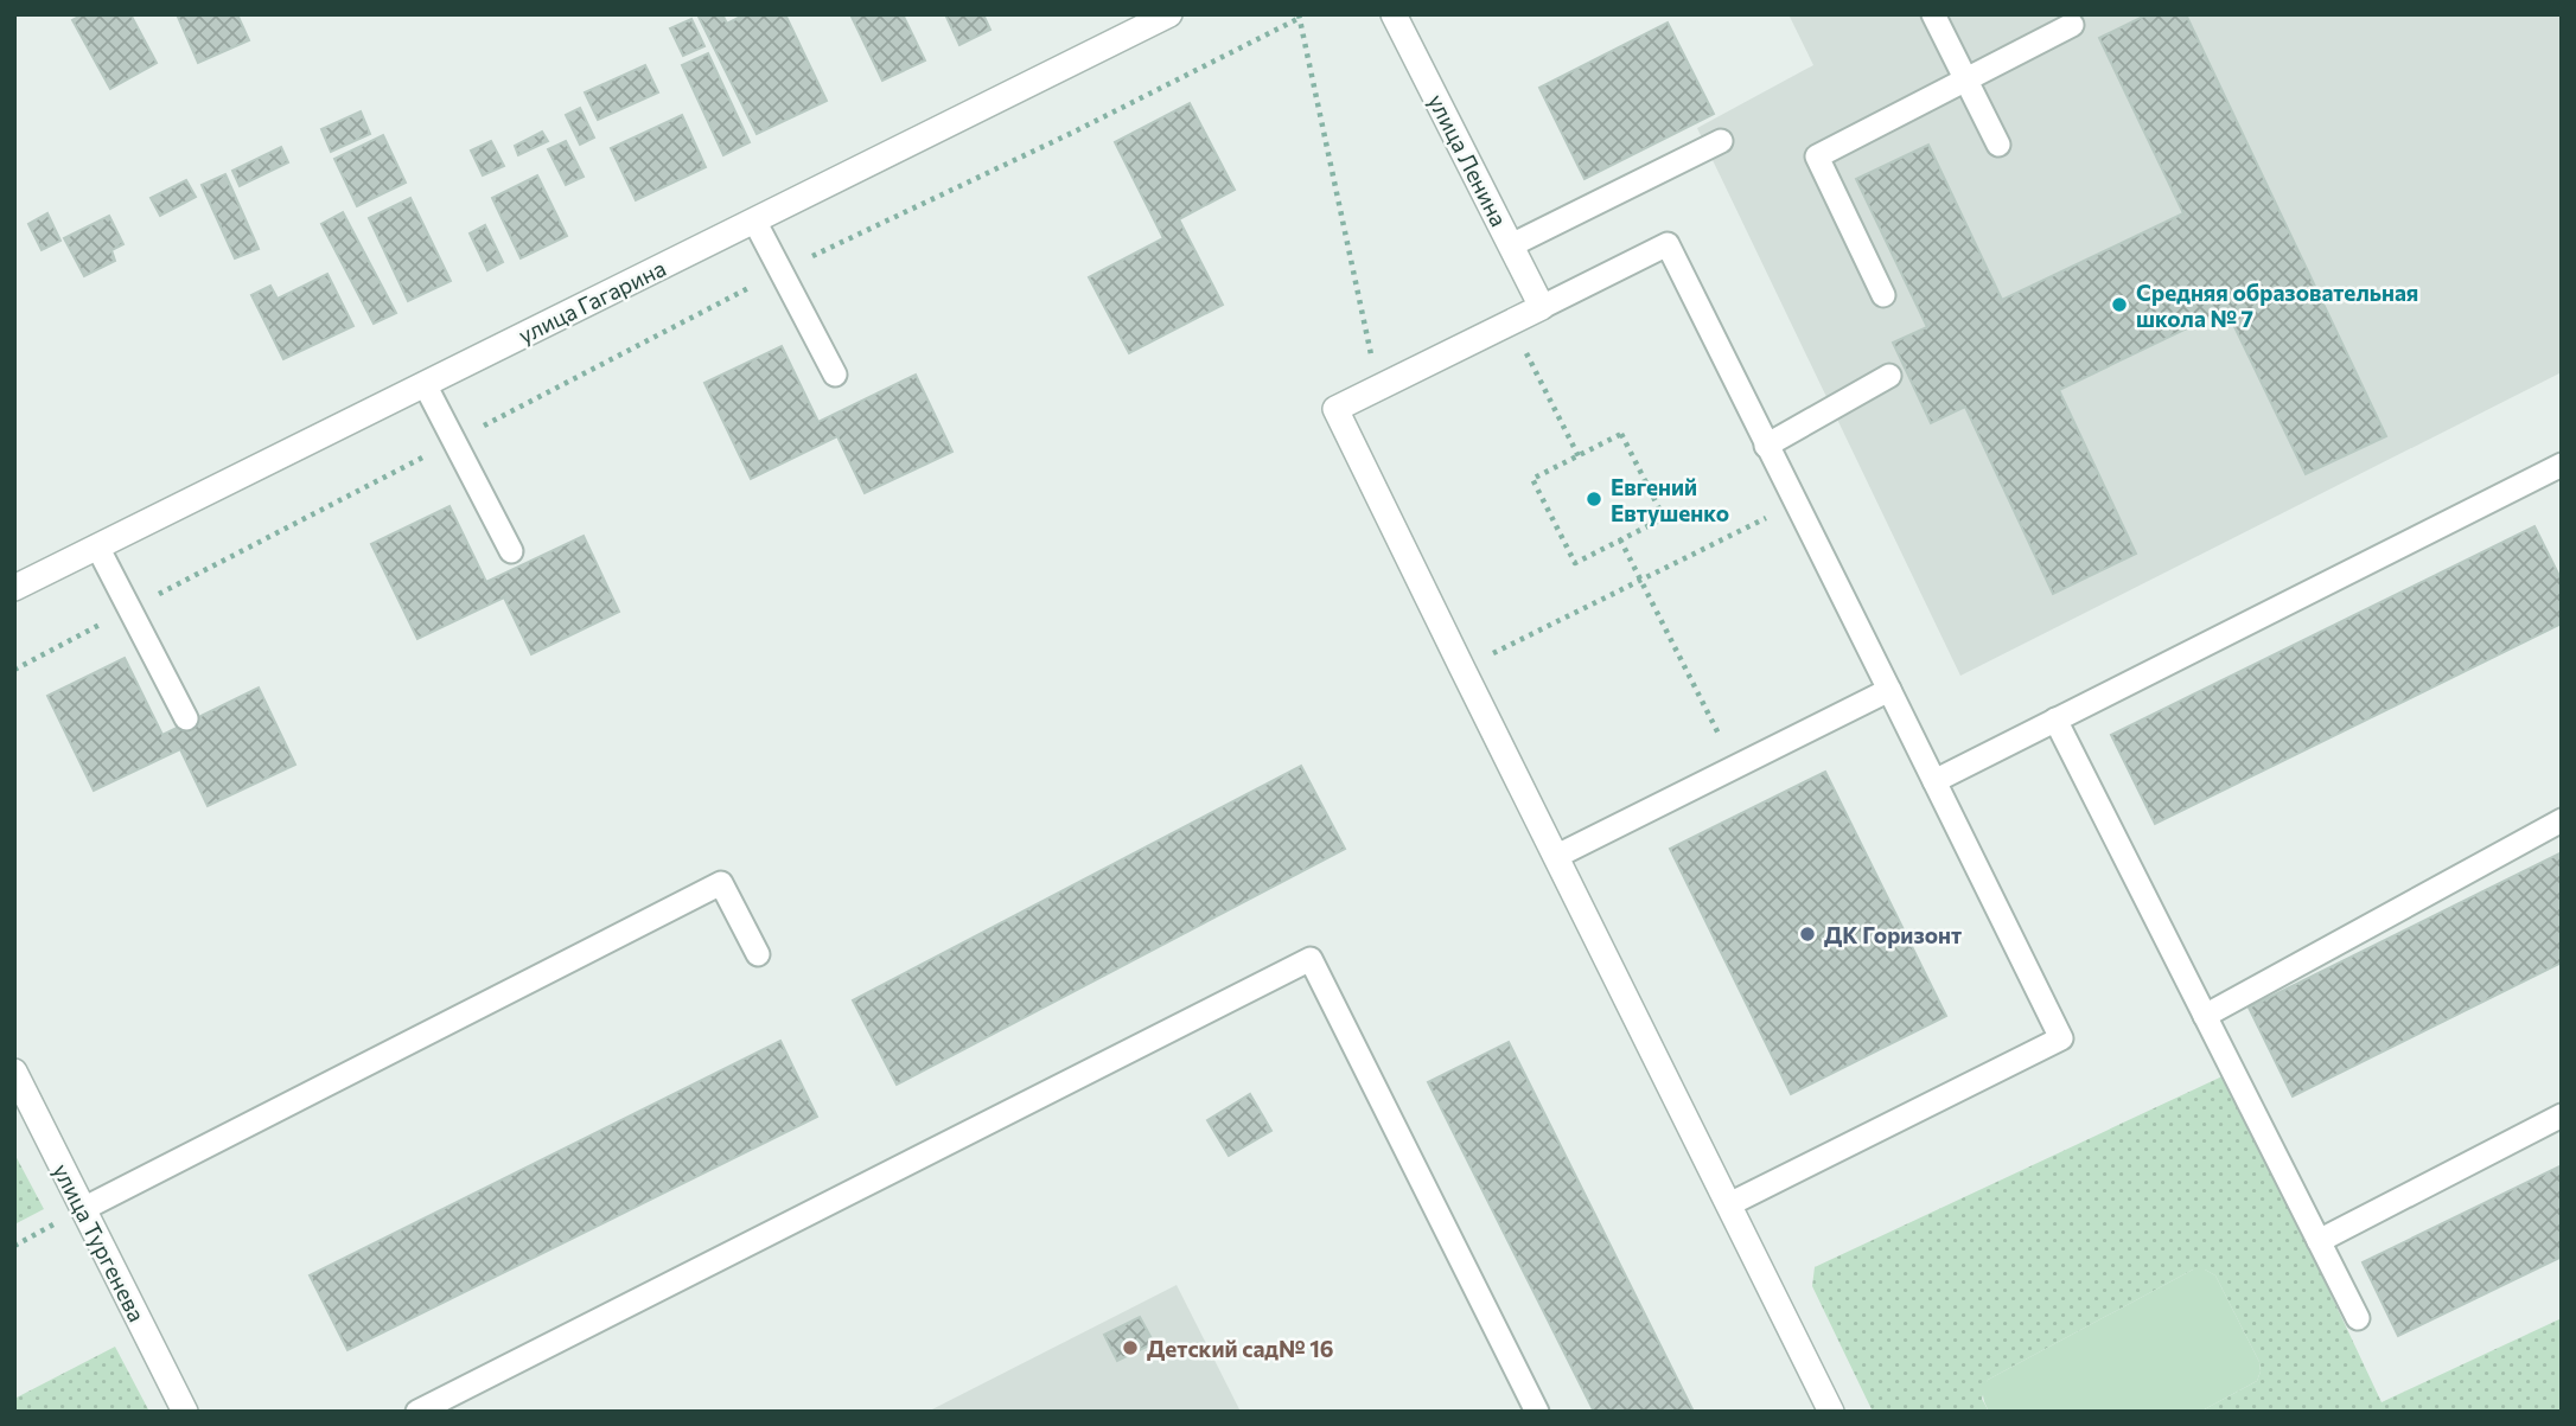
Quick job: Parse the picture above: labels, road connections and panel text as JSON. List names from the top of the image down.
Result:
{
  "streets": {
    "street": ["улица Ленина", "улица Гагарина", "улица Тургенева"]
  },
  "places": [
    "Средняя образовательная школа № 7",
    "Евгений Евтушенко",
    "ДК Горизонт",
    "Детский сад№ 16"
  ]
}
